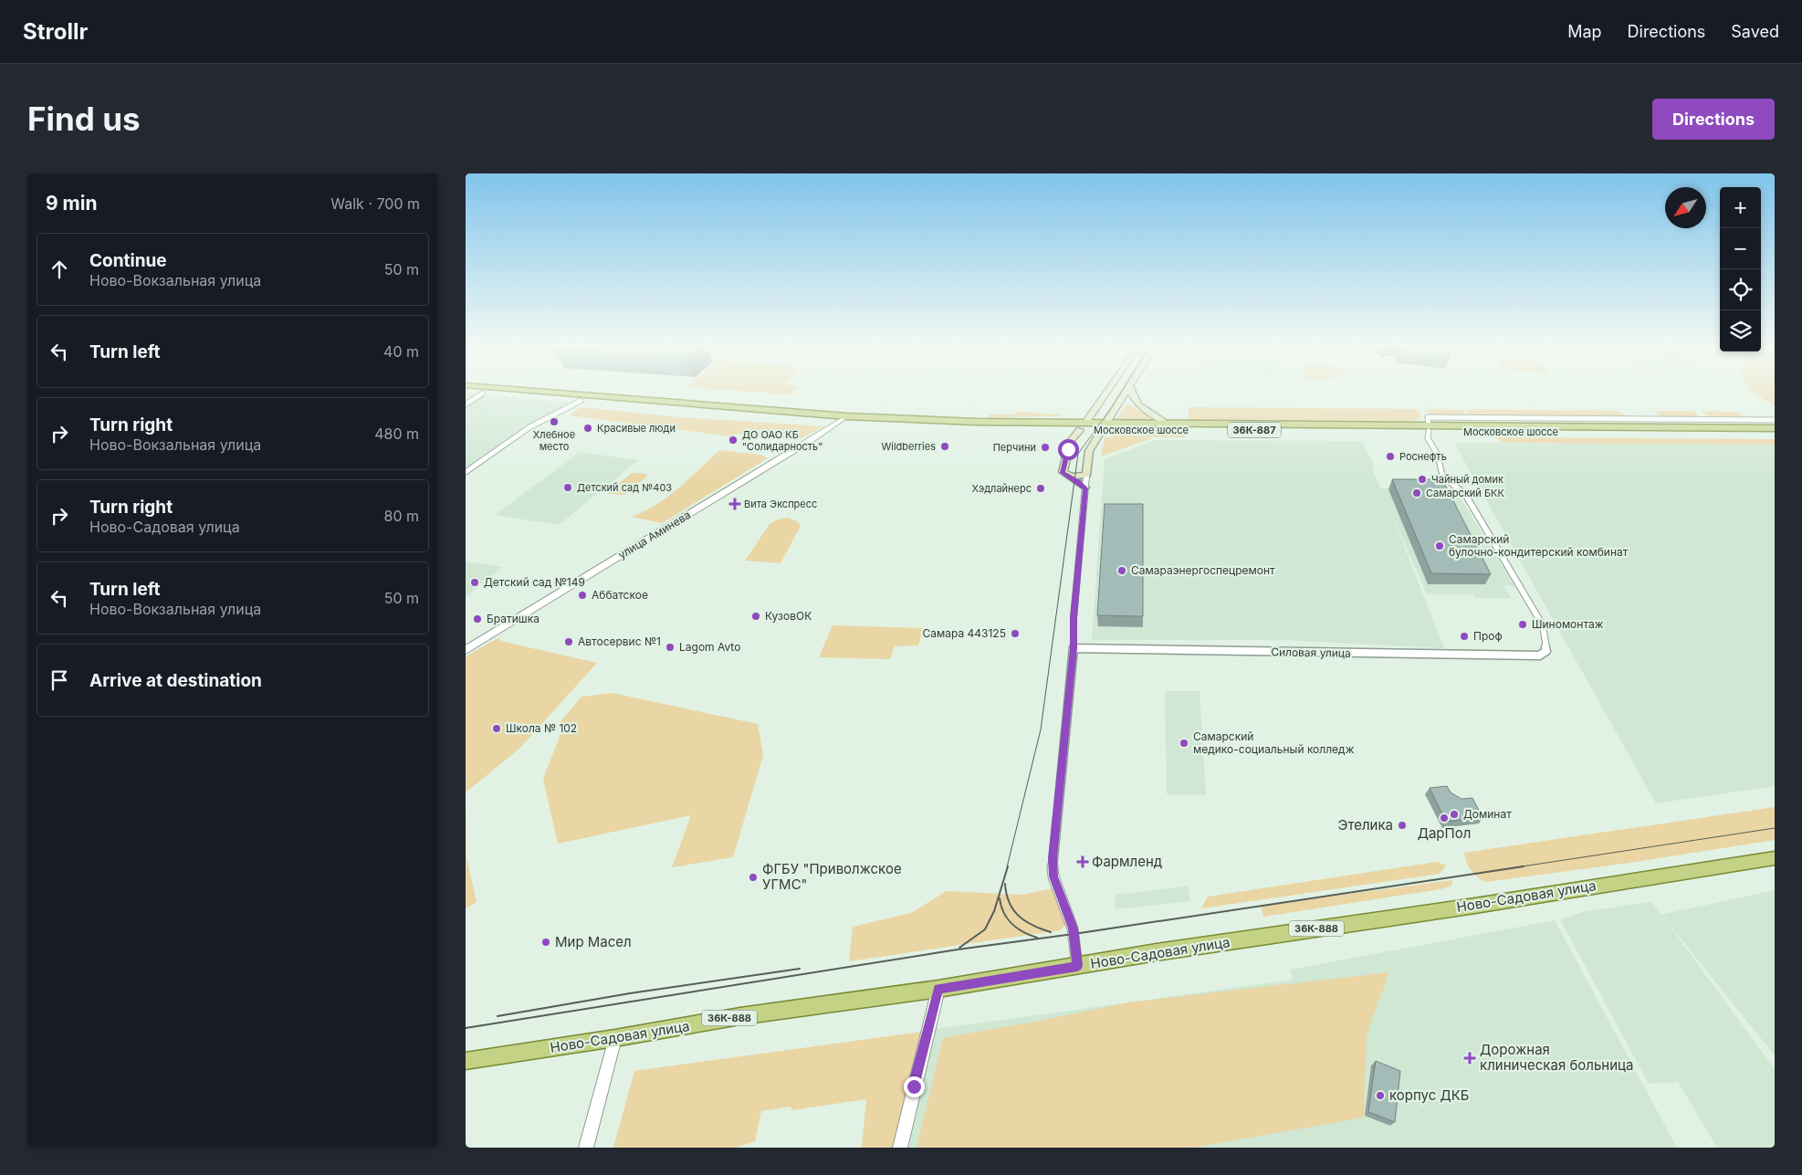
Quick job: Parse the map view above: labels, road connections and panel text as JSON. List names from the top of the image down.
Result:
{
  "streets": {
    "main road": [
      "Московское шоссе",
      "36К-887",
      "Ново-Садовая улица",
      "36К-888"
    ],
    "street": ["улица Аминева", "Силовая улица"]
  },
  "crossings": [
    ["Московское шоссе", "улица Аминева"],
    ["Московское шоссе", "Силовая улица"]
  ],
  "places": {
    "other": [
      "Хлебное место",
      "Красивые люди",
      "ДО ОАО КБ \"Солидарность\"",
      "Wildberries",
      "Перчини",
      "Роснефть",
      "Чайный домик",
      "Детский сад №403",
      "Хэдлайнерс",
      "Самарский БКК",
      "Самарский булочно-кондитерский комбинат",
      "Самараэнергоспецремонт",
      "Детский сад №149",
      "Аббатское",
      "КузовОК",
      "Братишка",
      "Шиномонтаж",
      "Самара 443125",
      "Проф",
      "Автосервис №1",
      "Lagom Avto",
      "Школа № 102",
      "Самарский медико-социальный колледж",
      "Доминат",
      "ДарПол",
      "Этелика",
      "ФГБУ \"Приволжское УГМС\"",
      "Мир Масел",
      "корпус ДКБ"
    ],
    "health": ["Вита Экспресс", "Фармленд", "Дорожная клиническая больница"]
  },
  "north": "bottom left",
  "page": {
    "header": "Strollr",
    "nav": ["Map", "Directions", "Saved"],
    "buttons": "Directions",
    "title": "Find us",
    "heading": ["9 min", "Walk · 700 m"],
    "map_buttons": ["+", "−"],
    "list": [
      ["Continue", "Ново-Вокзальная улица", "50 m"],
      ["Turn left", "40 m"],
      ["Turn right", "Ново-Вокзальная улица", "480 m"],
      ["Turn right", "Ново-Садовая улица", "80 m"],
      ["Turn left", "Ново-Вокзальная улица", "50 m"],
      "Arrive at destination"
    ]
  }
}
